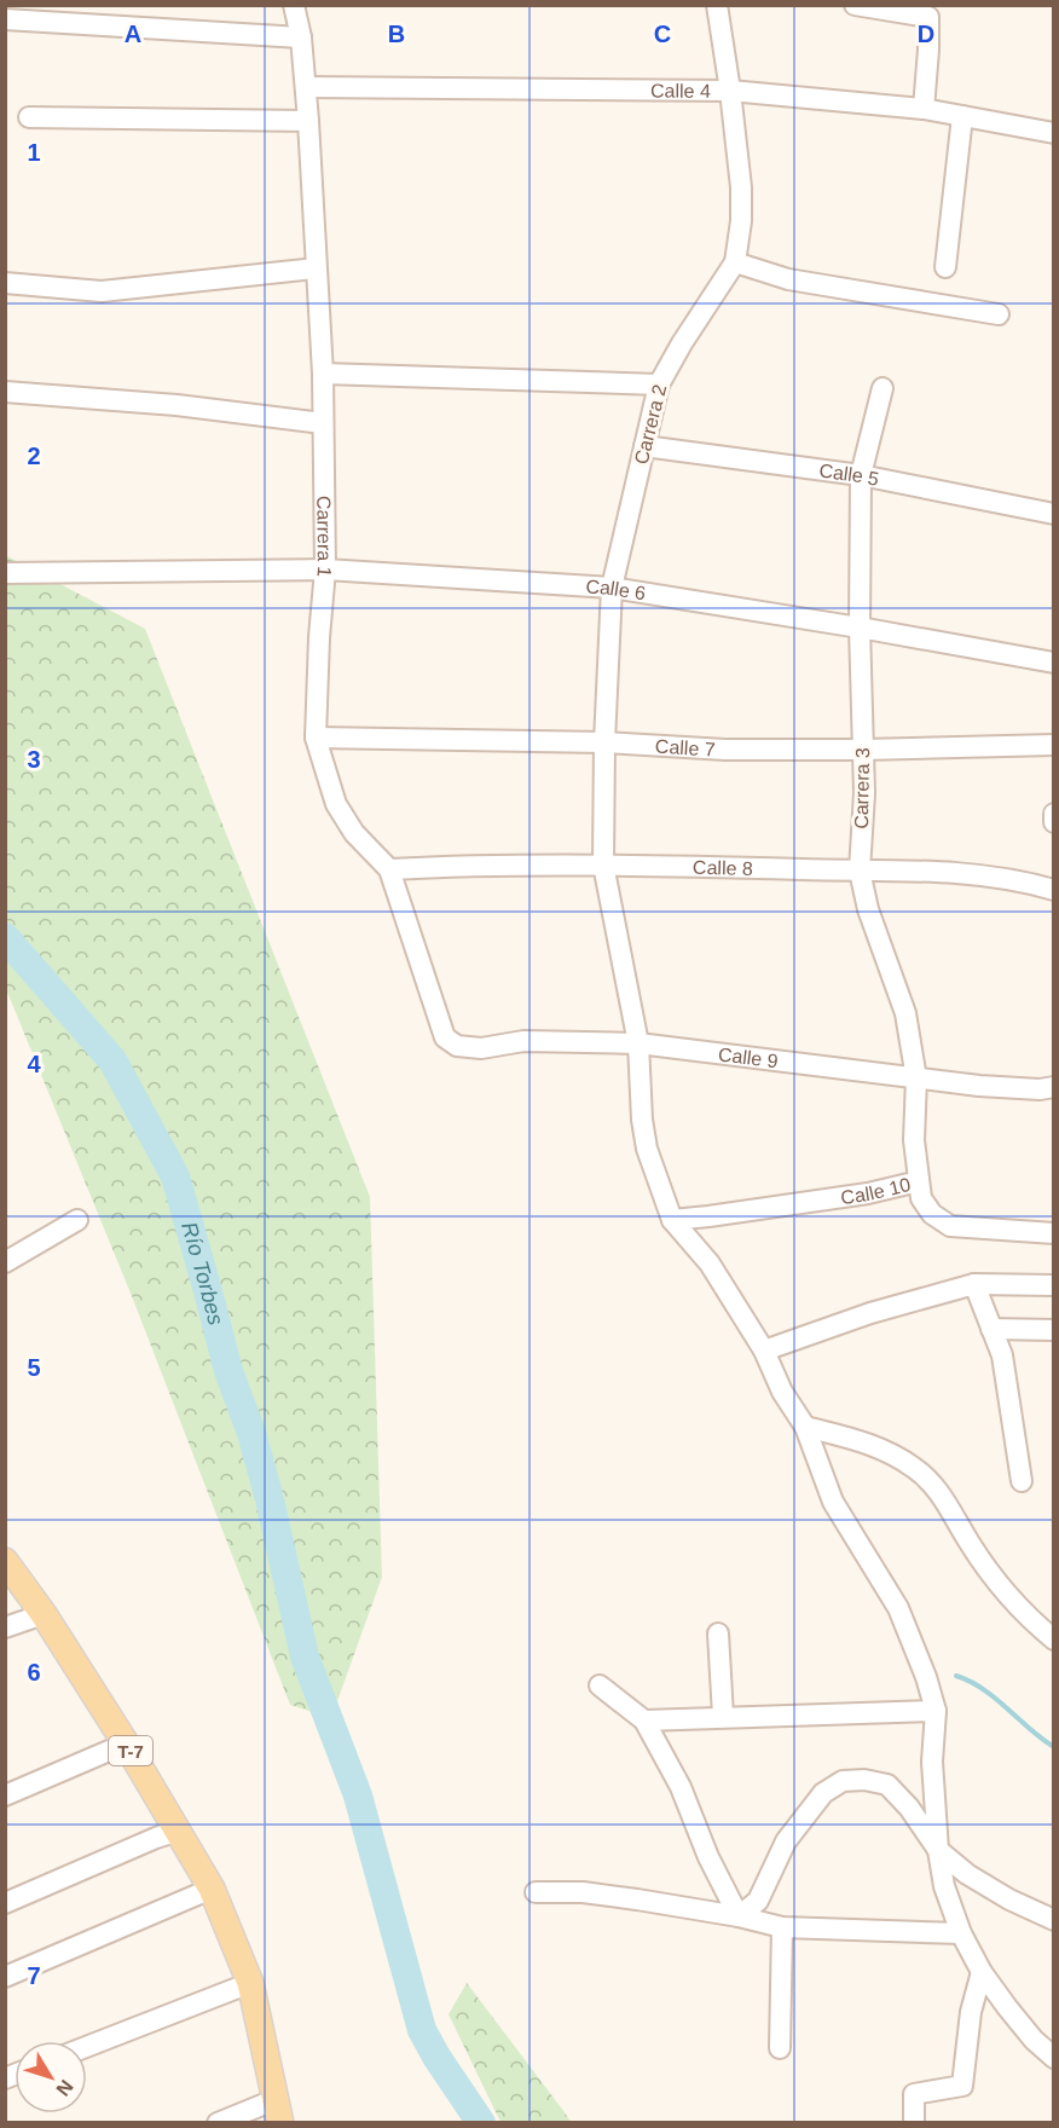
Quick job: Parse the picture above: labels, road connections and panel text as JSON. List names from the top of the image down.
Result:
{
  "streets": {
    "main road": ["T-7"],
    "street": [
      "Calle 4",
      "Carrera 2",
      "Calle 5",
      "Carrera 1",
      "Calle 6",
      "Calle 7",
      "Carrera 3",
      "Calle 8",
      "Calle 9",
      "Calle 10"
    ]
  },
  "crossings": [
    ["Calle 4", "Carrera 2"],
    ["Calle 4", "Carrera 1"],
    ["Carrera 2", "Calle 5"],
    ["Carrera 2", "Calle 6"],
    ["Carrera 2", "Calle 7"],
    ["Carrera 2", "Calle 8"],
    ["Carrera 2", "Calle 9"],
    ["Carrera 2", "Calle 10"],
    ["Calle 5", "Carrera 3"],
    ["Carrera 1", "Calle 6"],
    ["Carrera 1", "Calle 7"],
    ["Carrera 1", "Calle 8"],
    ["Carrera 1", "Calle 9"],
    ["Calle 6", "Carrera 3"],
    ["Calle 7", "Carrera 3"],
    ["Carrera 3", "Calle 8"],
    ["Carrera 3", "Calle 9"],
    ["Carrera 3", "Calle 10"]
  ],
  "water": ["Río Torbes"],
  "north": "bottom right",
  "grid": {
    "columns": [
      "A",
      "B",
      "C",
      "D"
    ],
    "rows": [
      "1",
      "2",
      "3",
      "4",
      "5",
      "6",
      "7"
    ]
  }
}
